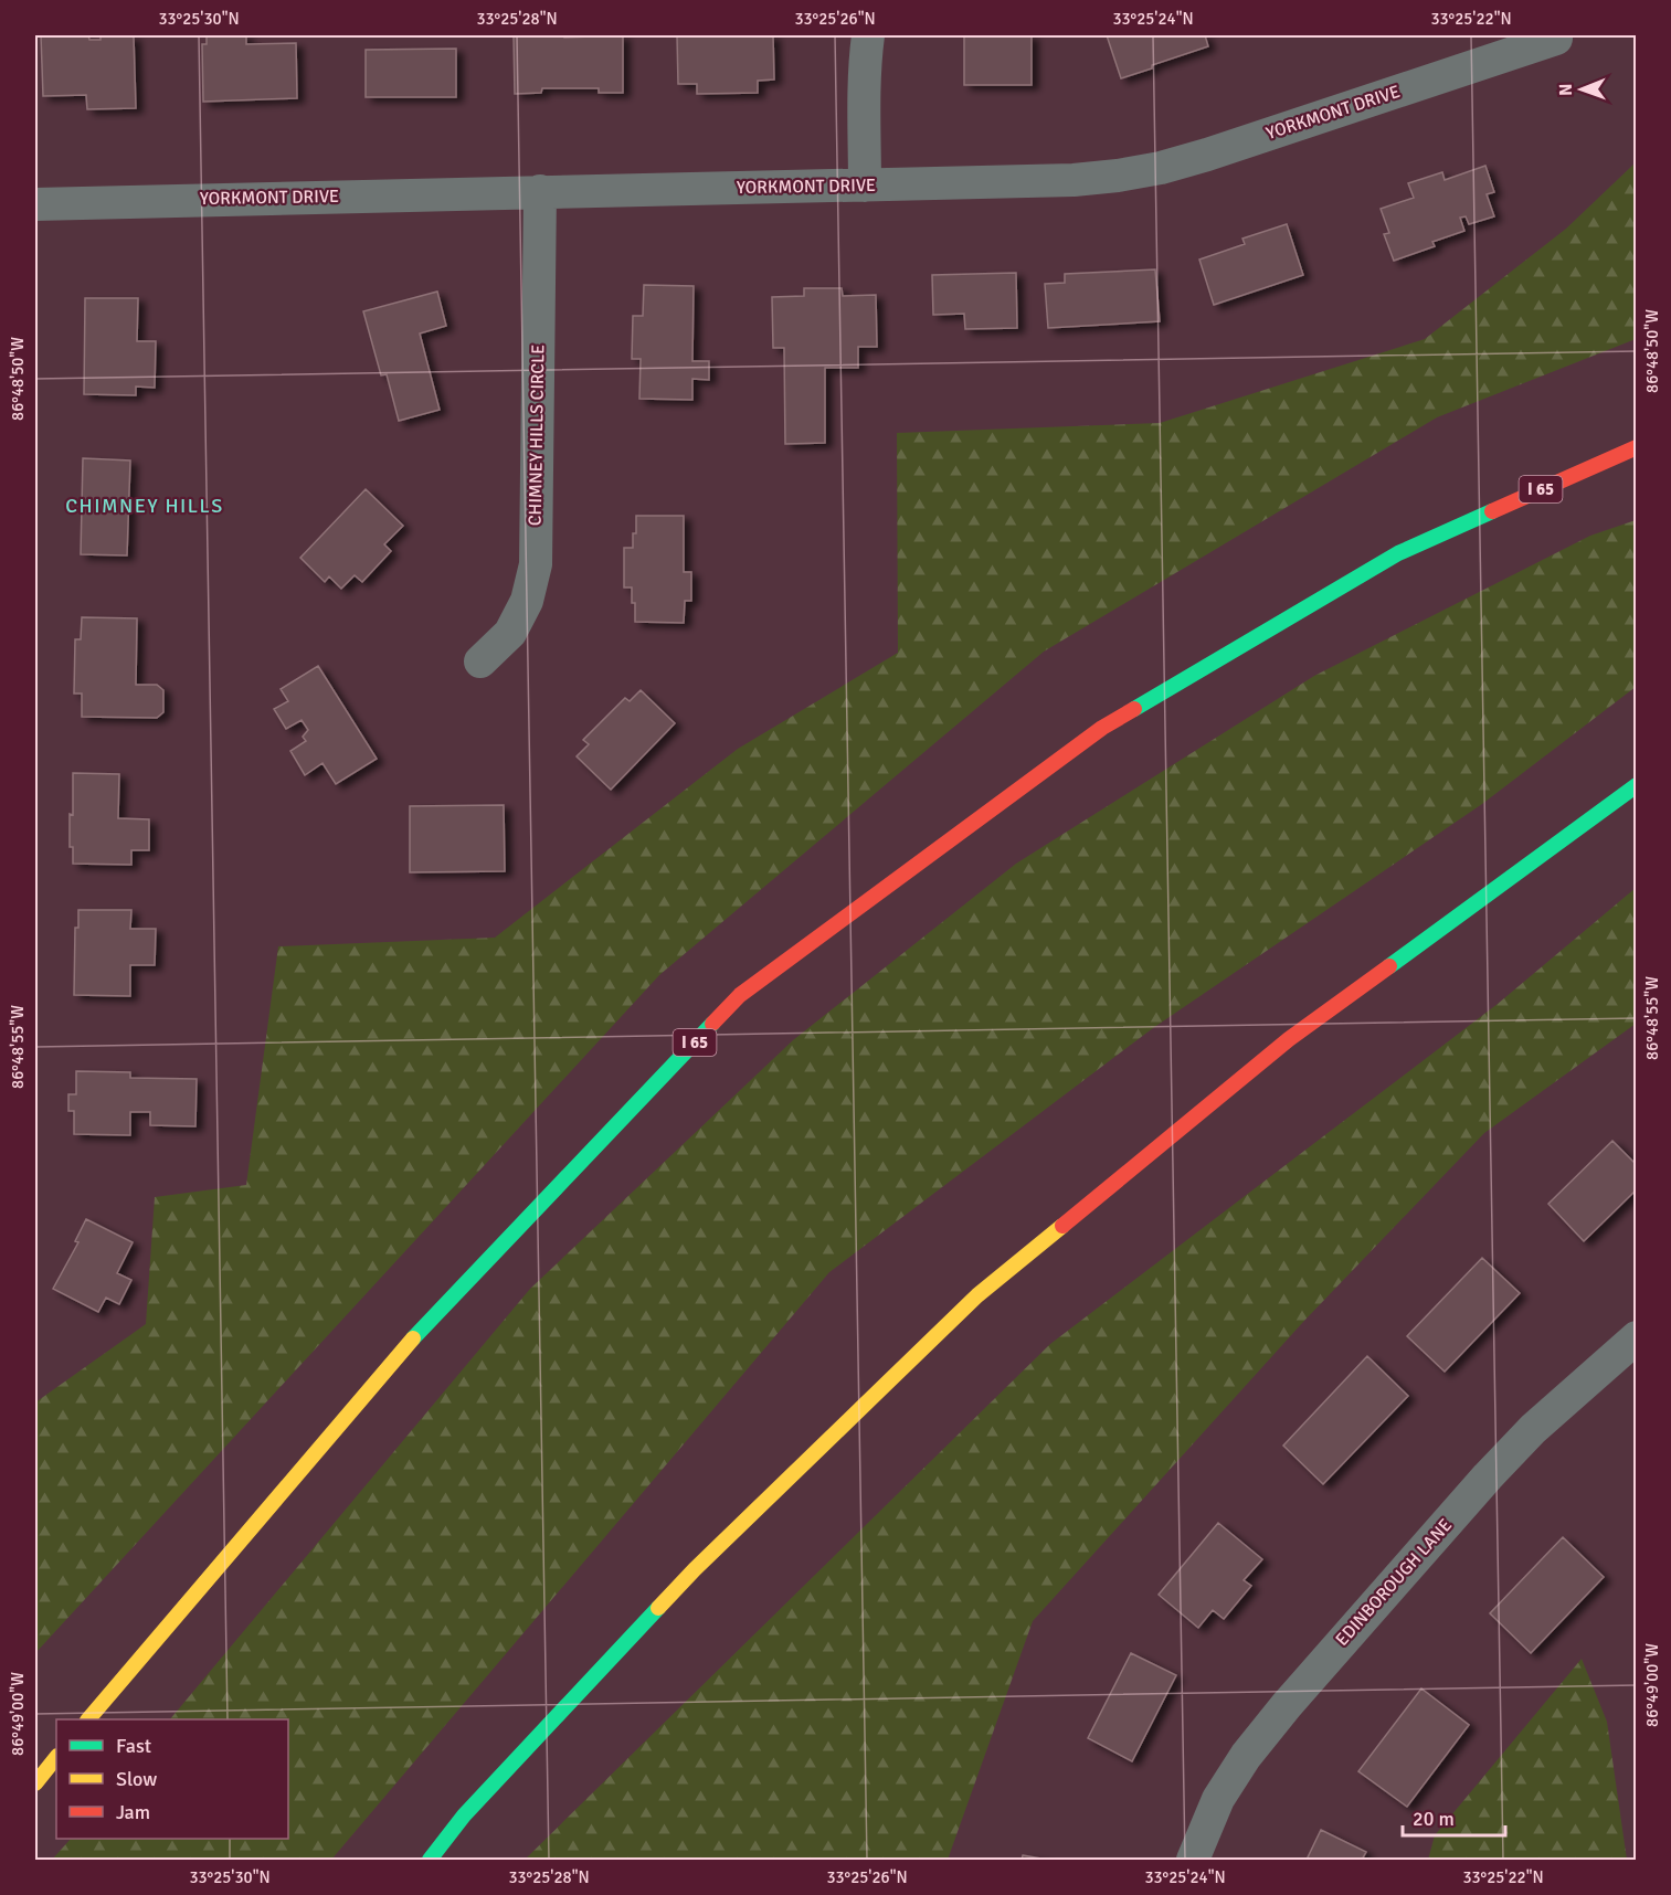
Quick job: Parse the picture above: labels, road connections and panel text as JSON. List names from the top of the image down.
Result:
{
  "streets": {
    "highway": ["I 65"],
    "street": ["YORKMONT DRIVE", "CHIMNEY HILLS CIRCLE", "EDINBOROUGH LANE"]
  },
  "crossings": [
    ["YORKMONT DRIVE", "CHIMNEY HILLS CIRCLE"]
  ],
  "districts": ["CHIMNEY HILLS"],
  "legend": ["Fast", "Slow", "Jam"],
  "scale_bar": "20 m",
  "north": "left",
  "coordinates": [
    "33°25'30\"N",
    "33°25'28\"N",
    "33°25'26\"N",
    "33°25'24\"N",
    "33°25'22\"N",
    "86°48'50\"W",
    "86°48'55\"W",
    "86°49'00\"W"
  ]
}
